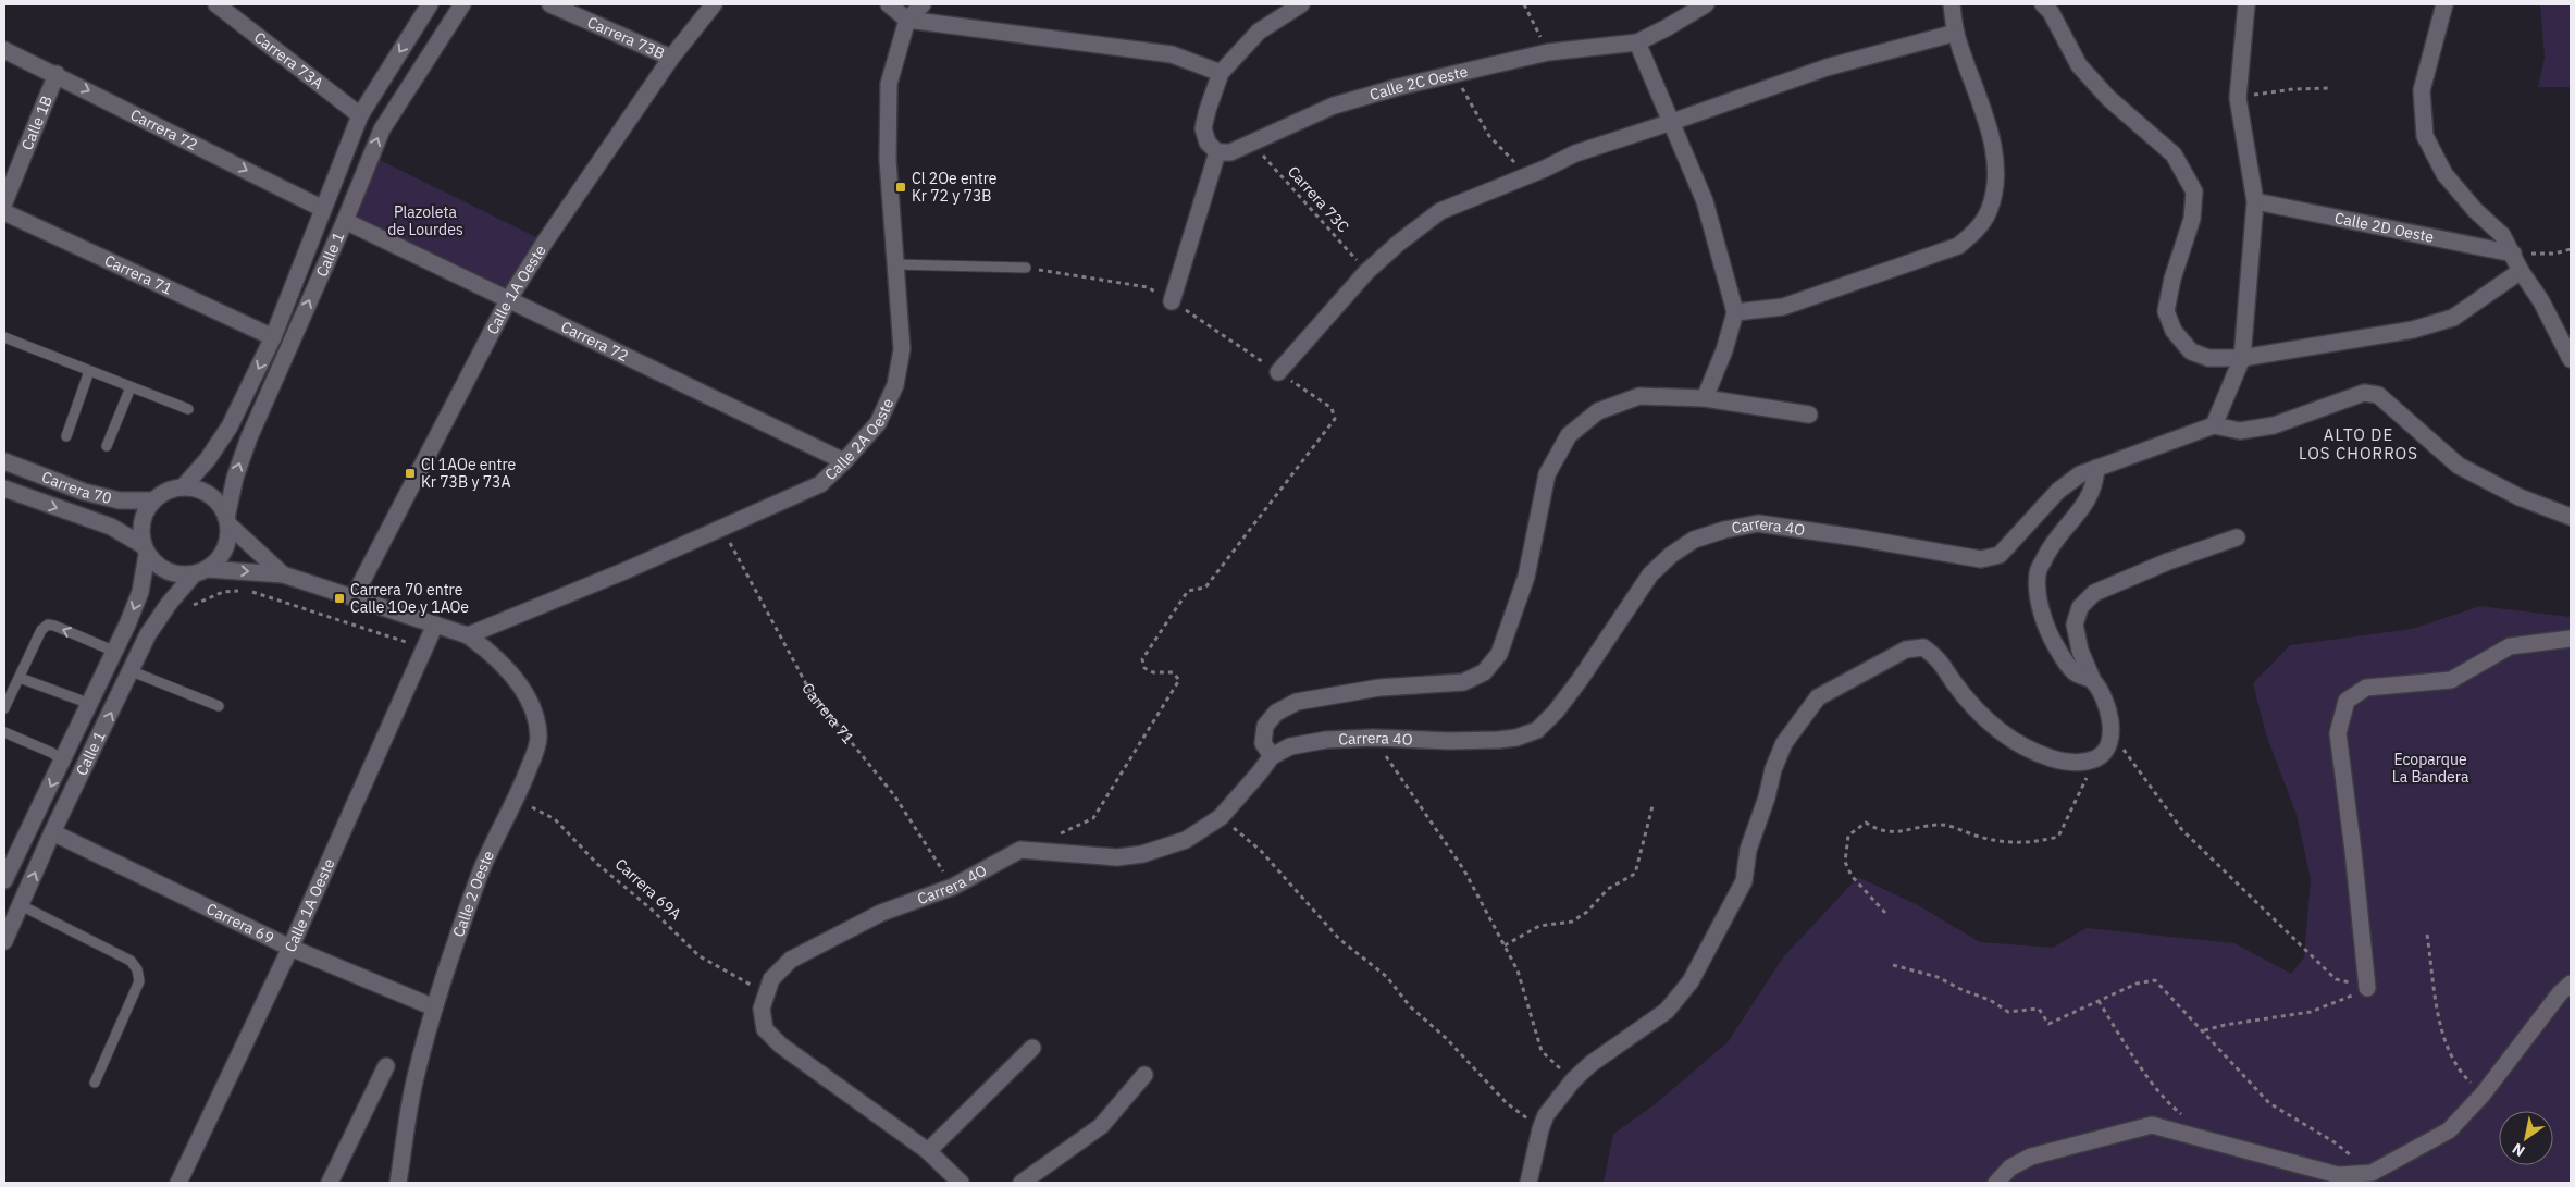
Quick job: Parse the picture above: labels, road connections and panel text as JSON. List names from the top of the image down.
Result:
{
  "streets": {
    "street": [
      "Carrera 73B",
      "Carrera 73A",
      "Calle 2C Oeste",
      "Calle 1B",
      "Carrera 72",
      "Calle 2D Oeste",
      "Calle 1",
      "Carrera 71",
      "Calle 1A Oeste",
      "Calle 2A Oeste",
      "Carrera 70",
      "Carrera 4O",
      "Calle 2 Oeste",
      "Carrera 69"
    ],
    "path": ["Carrera 73C", "Carrera 69A"]
  },
  "crossings": [
    ["Carrera 73B", "Calle 1A Oeste"],
    ["Carrera 73A", "Calle 1"],
    ["Calle 2C Oeste", "Carrera 73C"],
    ["Calle 1B", "Carrera 72"],
    ["Carrera 72", "Calle 1"],
    ["Carrera 72", "Calle 1A Oeste"],
    ["Carrera 72", "Calle 2A Oeste"],
    ["Calle 1", "Carrera 71"],
    ["Calle 1", "Carrera 70"],
    ["Calle 1", "Carrera 69"],
    ["Carrera 71", "Calle 2A Oeste"],
    ["Carrera 71", "Carrera 4O"],
    ["Calle 1A Oeste", "Carrera 69"],
    ["Calle 2A Oeste", "Calle 2 Oeste"],
    ["Carrera 4O", "Carrera 69A"],
    ["Carrera 69A", "Calle 2 Oeste"],
    ["Calle 2 Oeste", "Carrera 69"]
  ],
  "districts": ["ALTO DE LOS CHORROS"],
  "parks": ["Plazoleta de Lourdes", "Ecoparque La Bandera"],
  "places": {
    "transit": ["Cl 2Oe entre Kr 72 y 73B", "Cl 1AOe entre Kr 73B y 73A", "Carrera 70 entre Calle 1Oe y 1AOe"]
  },
  "north": "bottom left"
}
